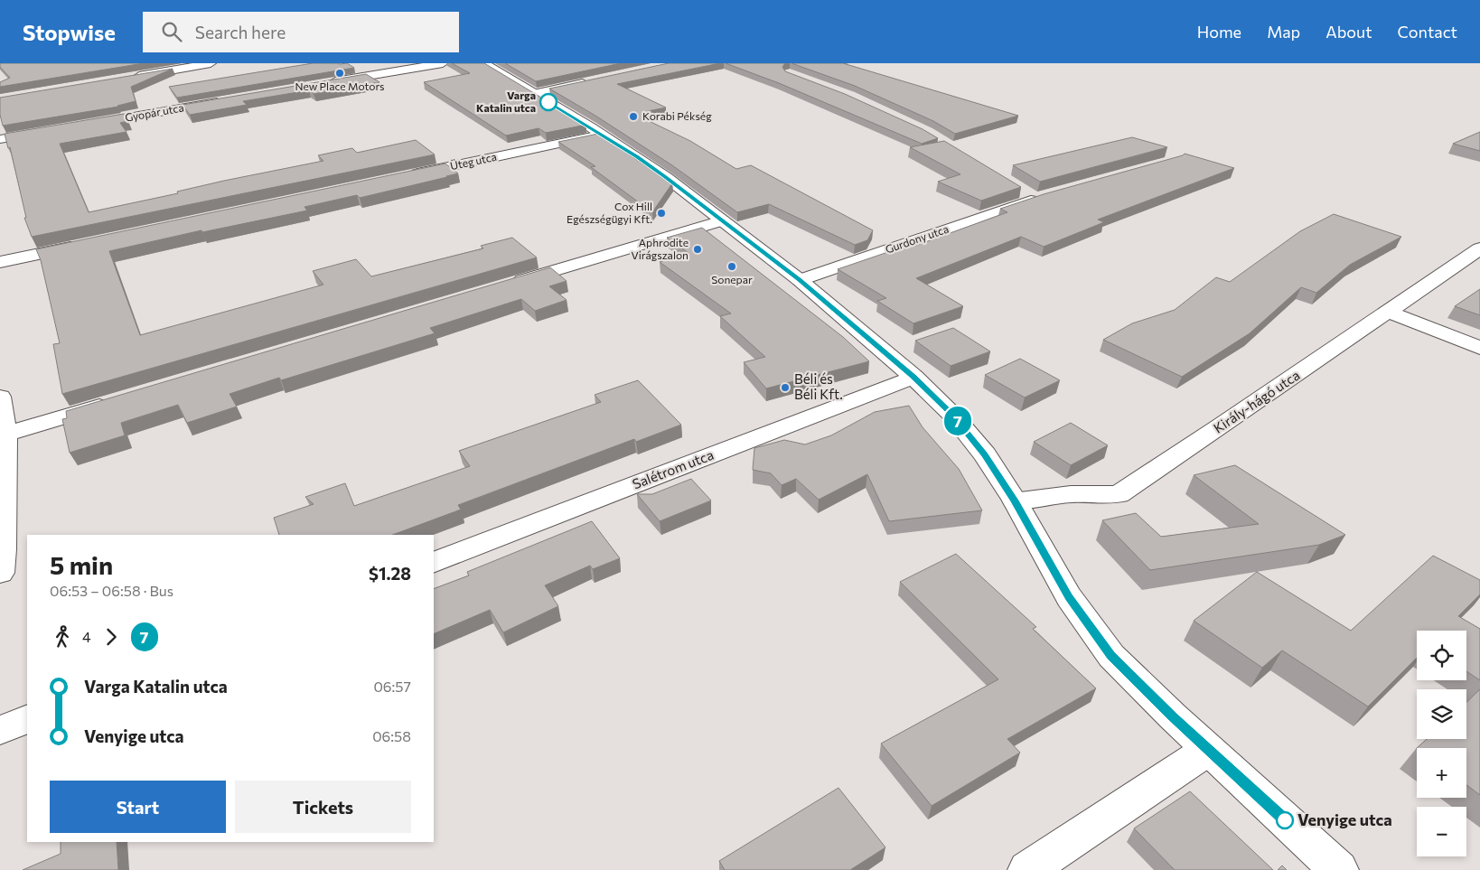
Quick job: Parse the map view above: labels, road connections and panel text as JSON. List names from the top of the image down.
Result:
{
  "streets": {
    "street": [
      "Gyopár utca",
      "Üteg utca",
      "Gurdony utca",
      "Király-hágó utca",
      "Salétrom utca"
    ]
  },
  "places": [
    "New Place Motors",
    "Varga Katalin utca",
    "Korabi Pékség",
    "Cox Hill Egészségügyi Kft.",
    "Aphrodite Virágszalon",
    "Sonepar",
    "Béli és Béli Kft.",
    "Venyige utca"
  ],
  "lines": ["bus line 7"],
  "page": {
    "header": "Stopwise",
    "search": "Search here",
    "nav": [
      "Home",
      "Map",
      "About",
      "Contact"
    ],
    "on_map": "7",
    "heading": ["5 min", "06:53 – 06:58 · Bus", "$1.28"],
    "legs": ["4", "7"],
    "map_buttons": ["+", "−"],
    "list": [
      {
        "name": "Varga Katalin utca",
        "value": "06:57"
      },
      {
        "name": "Venyige utca",
        "value": "06:58"
      }
    ],
    "buttons": ["Start", "Tickets"]
  }
}
